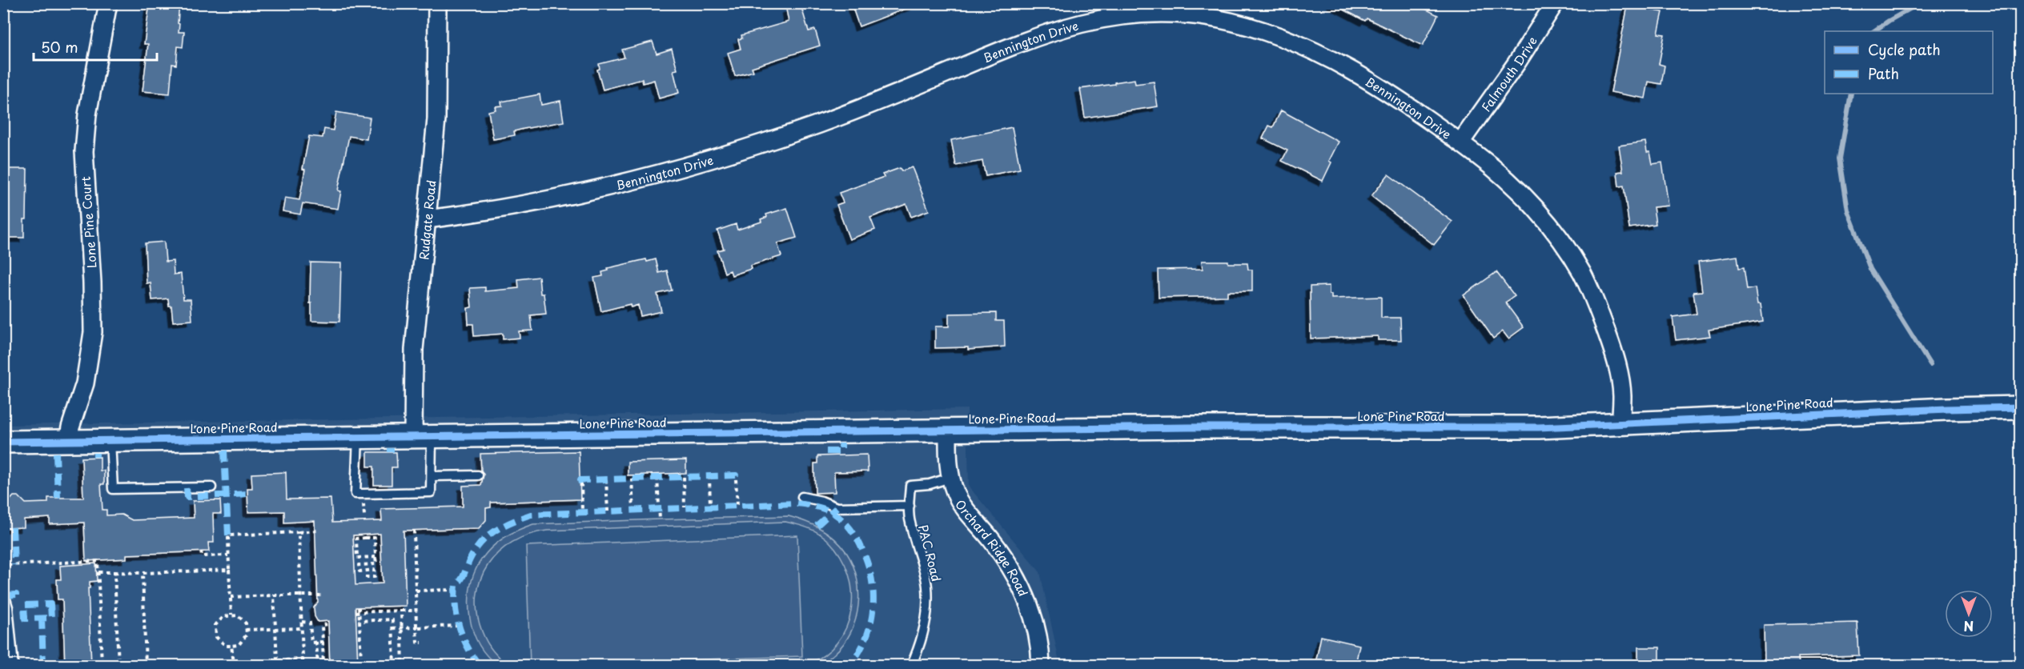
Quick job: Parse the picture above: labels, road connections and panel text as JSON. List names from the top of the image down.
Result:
{
  "streets": {
    "street": [
      "Bennington Drive",
      "Falmouth Drive",
      "Rudgate Road",
      "Lone Pine Court",
      "Lone Pine Road",
      "Orchard Ridge Road"
    ],
    "lane": ["PAC Road"]
  },
  "crossings": [
    ["Bennington Drive", "Falmouth Drive"],
    ["Bennington Drive", "Rudgate Road"],
    ["Bennington Drive", "Lone Pine Road"],
    ["Rudgate Road", "Lone Pine Road"],
    ["Lone Pine Court", "Lone Pine Road"],
    ["Lone Pine Road", "Orchard Ridge Road"],
    ["Orchard Ridge Road", "PAC Road"]
  ],
  "legend": ["Cycle path", "Path"],
  "scale_bar": "50 m",
  "north": "bottom"
}
